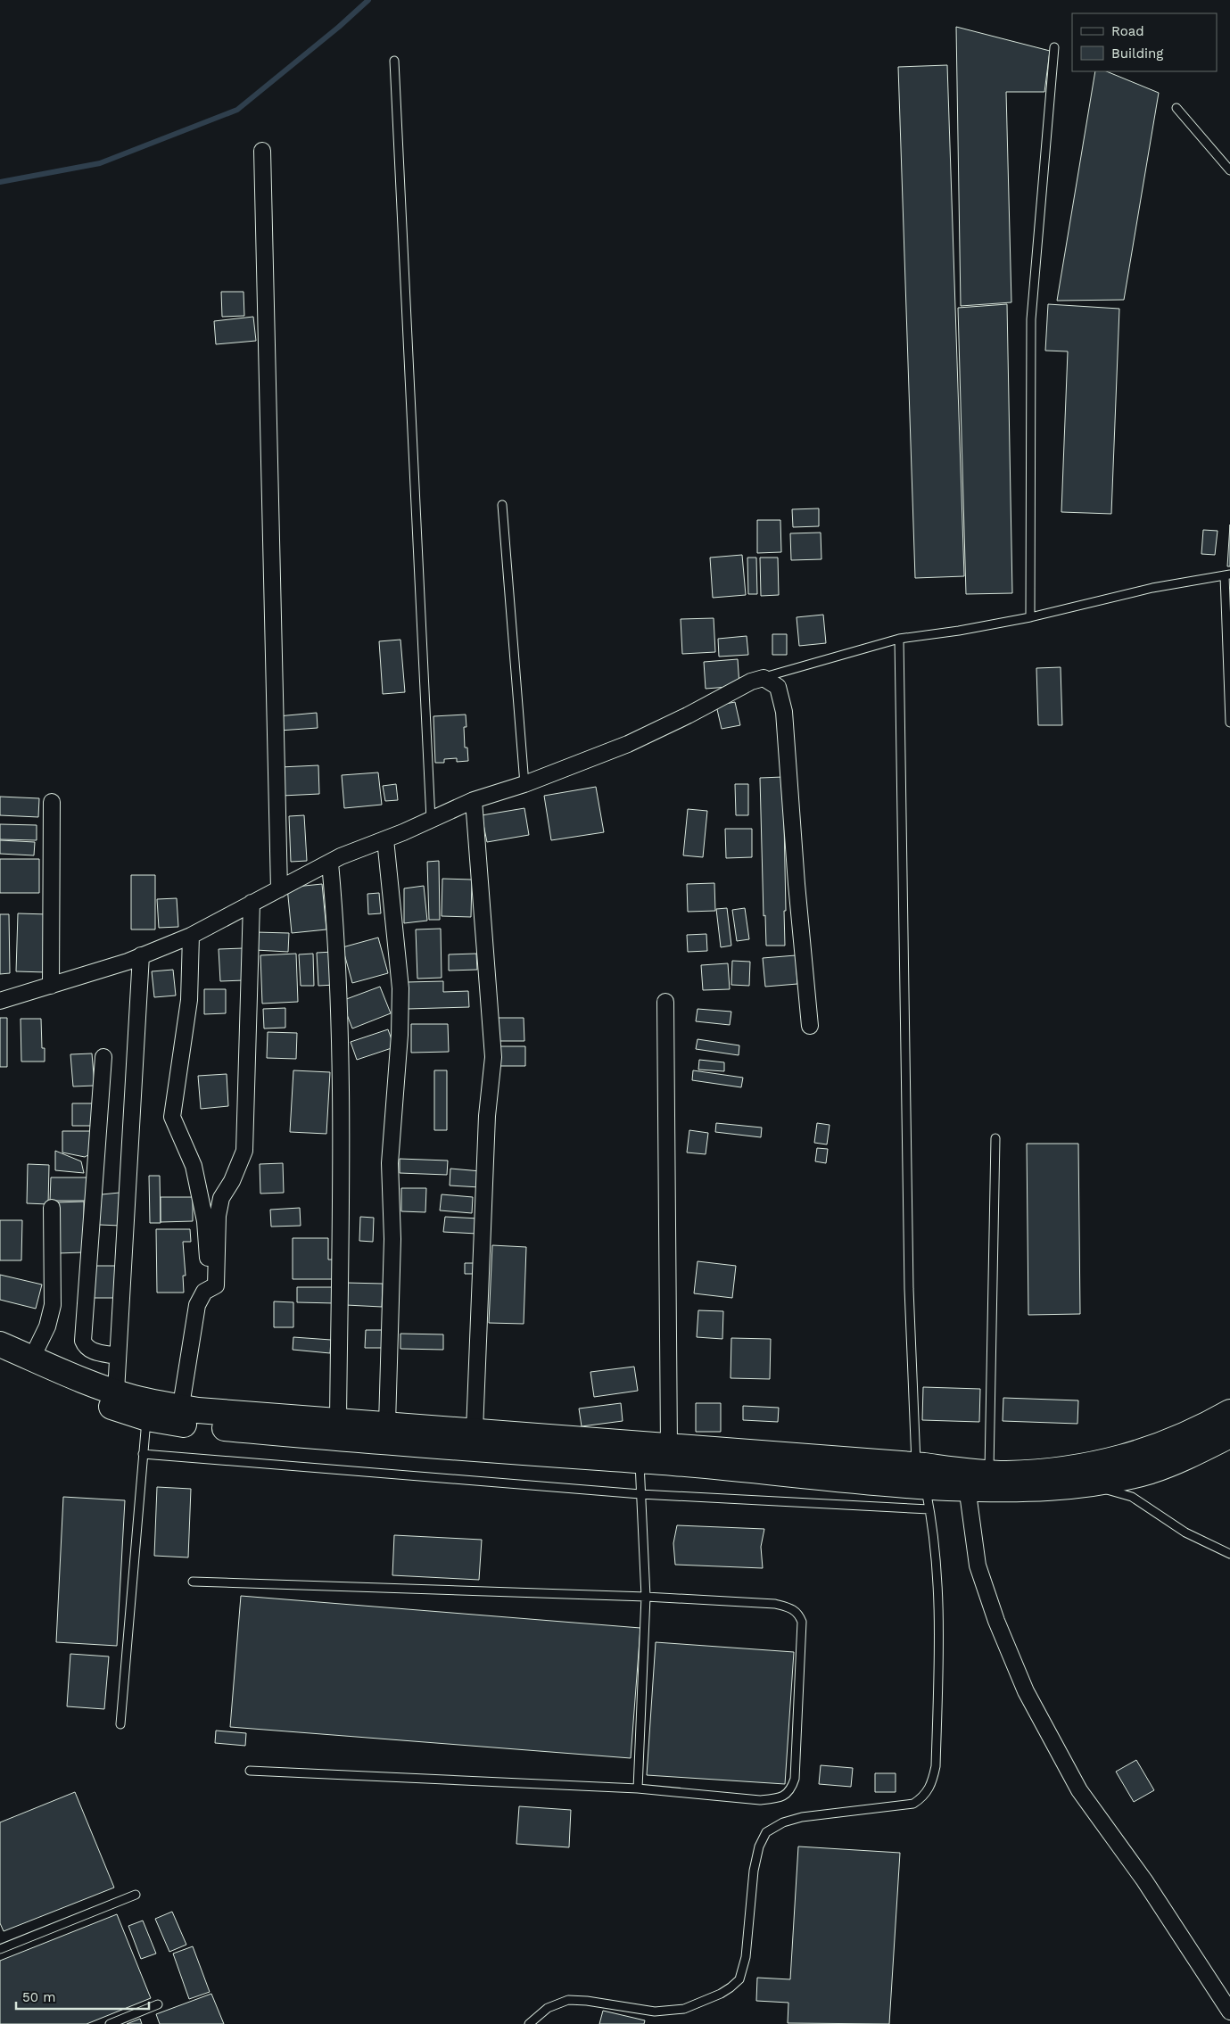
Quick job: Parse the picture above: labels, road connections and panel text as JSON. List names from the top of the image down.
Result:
{
  "legend": ["Road", "Building"],
  "scale_bar": "50 m"
}
